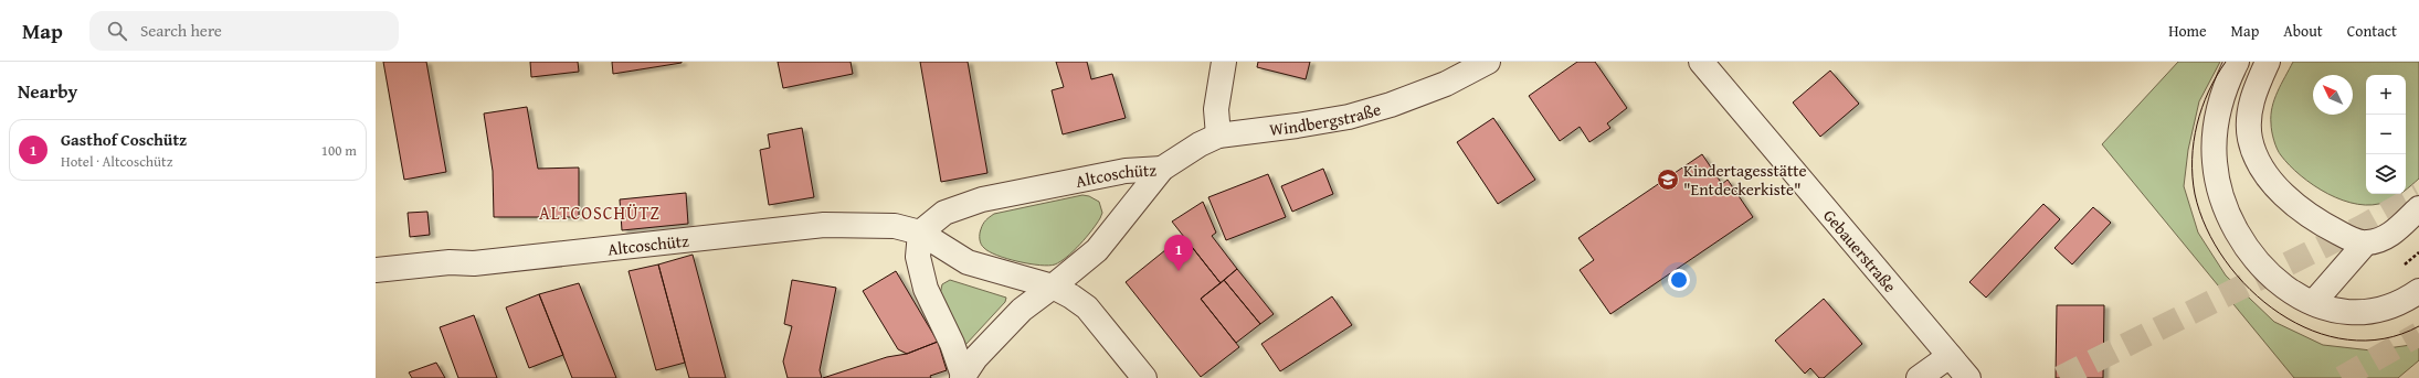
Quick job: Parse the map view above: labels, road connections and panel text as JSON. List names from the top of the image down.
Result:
{
  "streets": {
    "street": ["Windbergstraße", "Altcoschütz", "Gebauerstraße"]
  },
  "crossings": [
    ["Windbergstraße", "Altcoschütz"]
  ],
  "districts": ["ALTCOSCHÜTZ"],
  "places": {
    "school or university": ["Kindertagesstätte \"Entdeckerkiste\""]
  },
  "north": "top left",
  "page": {
    "header": "Map",
    "search": "Search here",
    "nav": [
      "Home",
      "Map",
      "About",
      "Contact"
    ],
    "heading": "Nearby",
    "map_buttons": ["+", "−"],
    "list": [
      {
        "mark": "1",
        "name": "Gasthof Coschütz",
        "note": "Hotel · Altcoschütz",
        "value": "100 m"
      }
    ],
    "pins": "1"
  }
}
